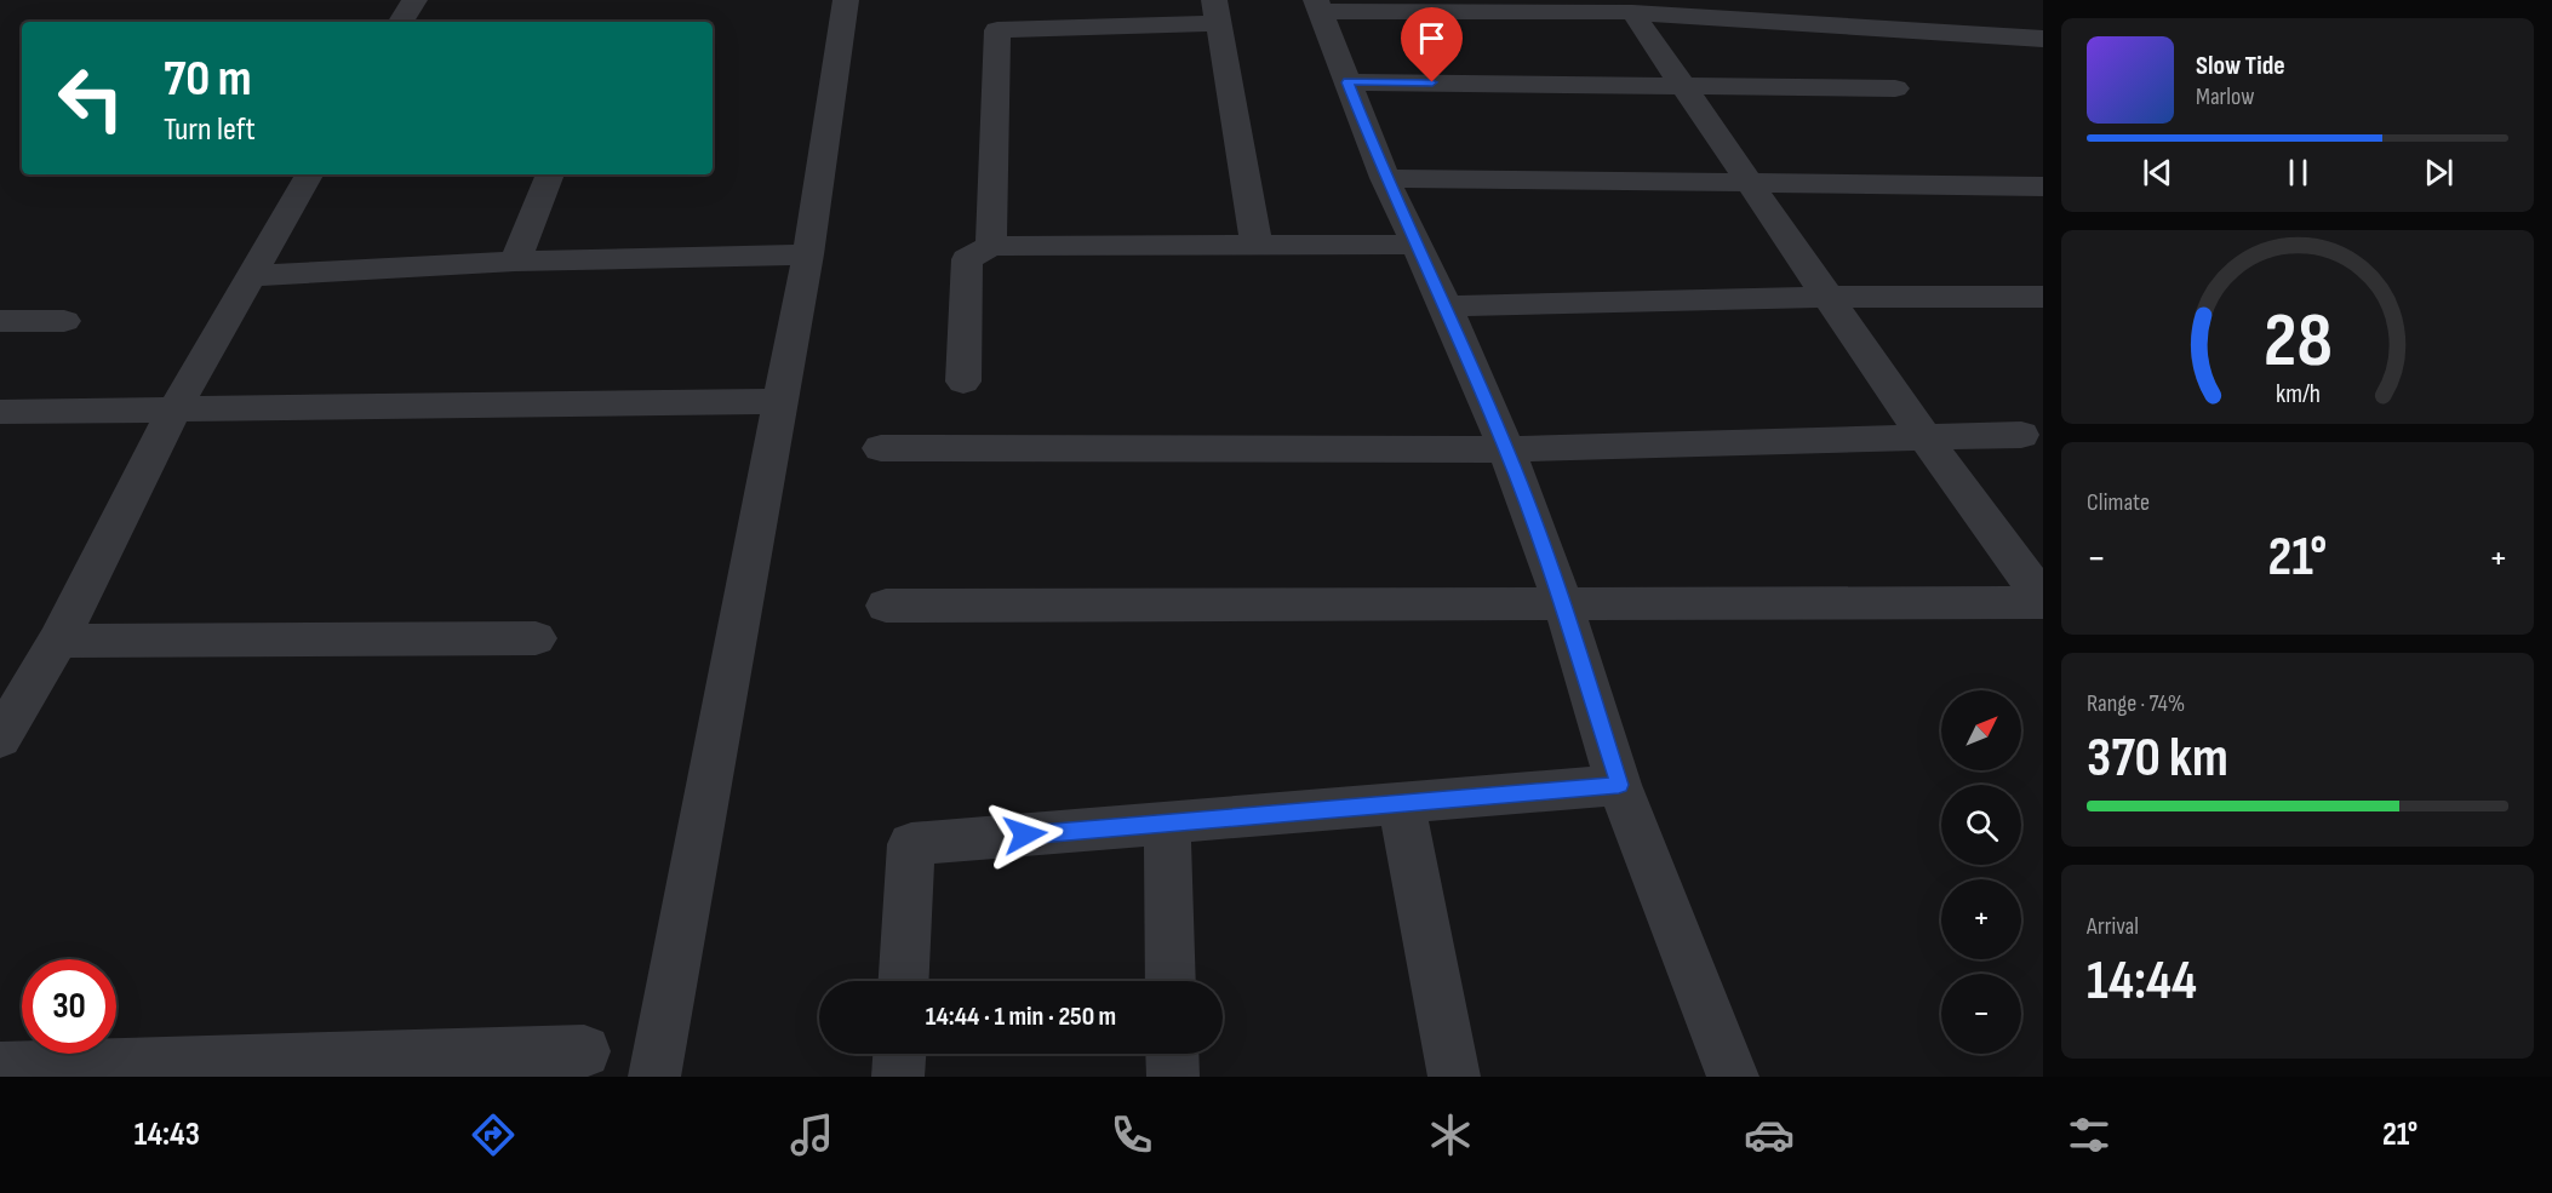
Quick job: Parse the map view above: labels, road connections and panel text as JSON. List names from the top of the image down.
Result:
{
  "north": "top right",
  "page": {
    "turn": ["70 m", "Turn left"],
    "song": ["Slow Tide", "Marlow"],
    "tile": [
      "Climate",
      ["Range · 74%", "370 km"],
      ["Arrival", "14:44"]
    ],
    "heat": ["−", "21°", "+"],
    "map_buttons": ["+", "−"],
    "limit": "30",
    "trip": "14:44 · 1 min · 250 m",
    "tabs": ["14:43", "21°"],
    "gauge": ["28", "km/h"]
  }
}
